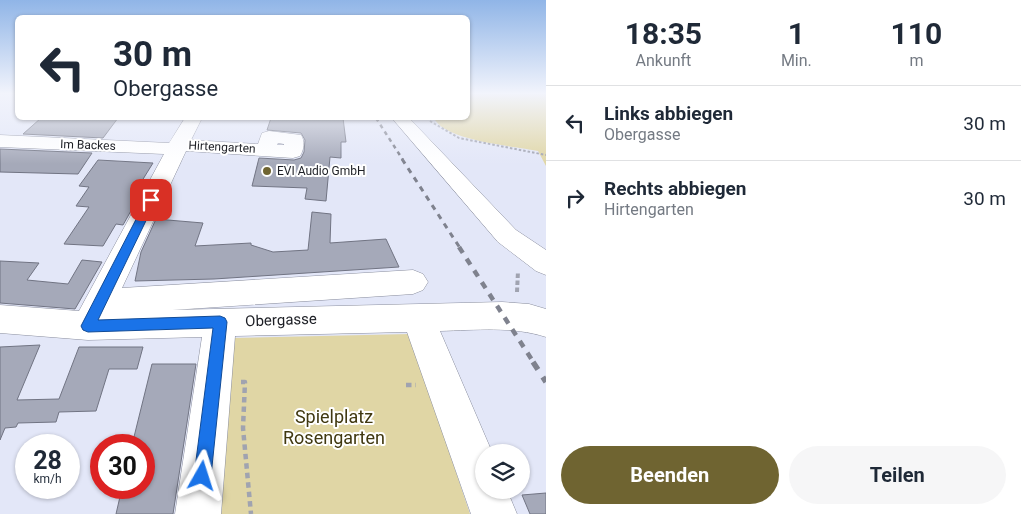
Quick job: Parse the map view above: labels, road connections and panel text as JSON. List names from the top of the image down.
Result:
{
  "streets": {
    "street": ["Im Backes", "Hirtengarten", "Obergasse"]
  },
  "crossings": [
    ["Im Backes", "Hirtengarten"],
    ["Hirtengarten", "Obergasse"]
  ],
  "parks": ["Spielplatz Rosengarten"],
  "places": ["EVI Audio GmbH"],
  "page": {
    "eta": [
      "18:35",
      "Ankunft",
      "1",
      "Min.",
      "110",
      "m"
    ],
    "turn": ["30 m", "Obergasse"],
    "list": [
      {
        "name": "Links abbiegen",
        "note": "Obergasse",
        "value": "30 m"
      },
      {
        "name": "Rechts abbiegen",
        "note": "Hirtengarten",
        "value": "30 m"
      }
    ],
    "speed": "28 km/h",
    "limit": "30",
    "buttons": ["Beenden", "Teilen"]
  }
}
